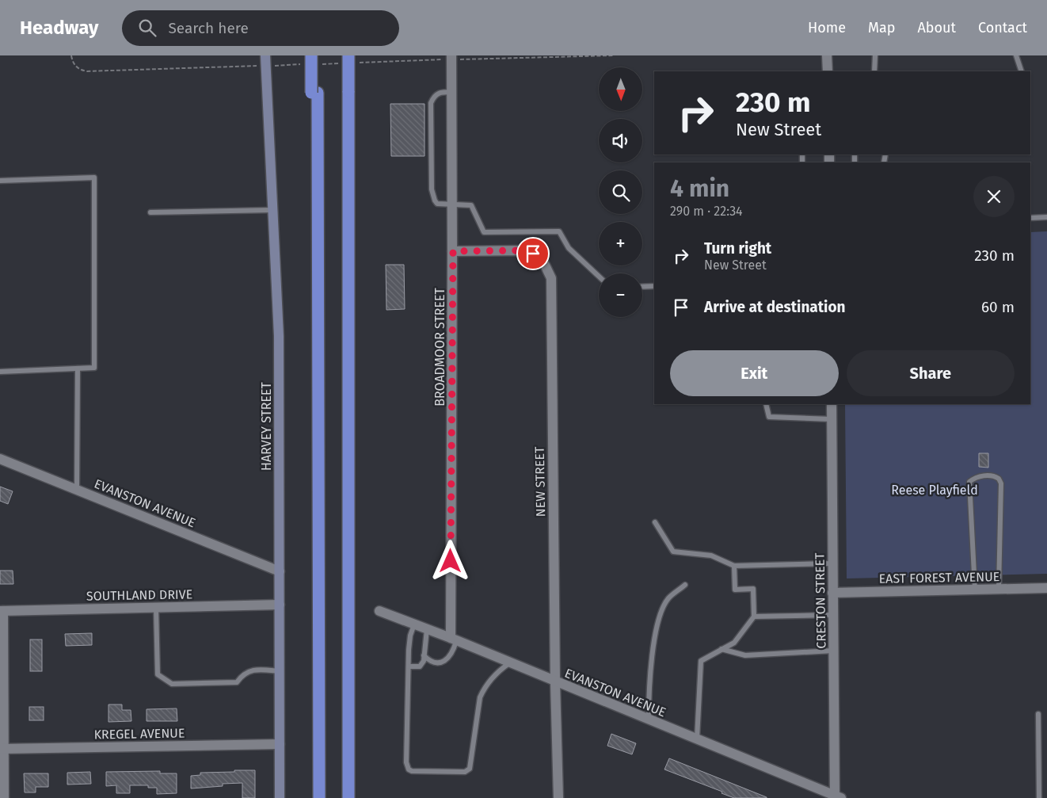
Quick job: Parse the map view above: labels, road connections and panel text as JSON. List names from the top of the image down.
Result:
{
  "streets": {
    "street": [
      "BROADMOOR STREET",
      "HARVEY STREET",
      "NEW STREET",
      "EVANSTON AVENUE",
      "EAST FOREST AVENUE",
      "SOUTHLAND DRIVE",
      "CRESTON STREET",
      "KREGEL AVENUE"
    ]
  },
  "crossings": [
    ["BROADMOOR STREET", "NEW STREET"],
    ["BROADMOOR STREET", "EVANSTON AVENUE"],
    ["HARVEY STREET", "EVANSTON AVENUE"],
    ["HARVEY STREET", "SOUTHLAND DRIVE"],
    ["HARVEY STREET", "KREGEL AVENUE"],
    ["NEW STREET", "EVANSTON AVENUE"],
    ["EVANSTON AVENUE", "CRESTON STREET"],
    ["EAST FOREST AVENUE", "CRESTON STREET"]
  ],
  "parks": ["Reese Playfield"],
  "north": "bottom",
  "page": {
    "header": "Headway",
    "search": "Search here",
    "nav": [
      "Home",
      "Map",
      "About",
      "Contact"
    ],
    "map_buttons": ["+", "−"],
    "turn": ["230 m", "New Street"],
    "heading": ["4 min", "290 m · 22:34"],
    "list": [
      {
        "name": "Turn right",
        "note": "New Street",
        "value": "230 m"
      },
      {
        "name": "Arrive at destination",
        "value": "60 m"
      }
    ],
    "buttons": ["Exit", "Share"]
  }
}
